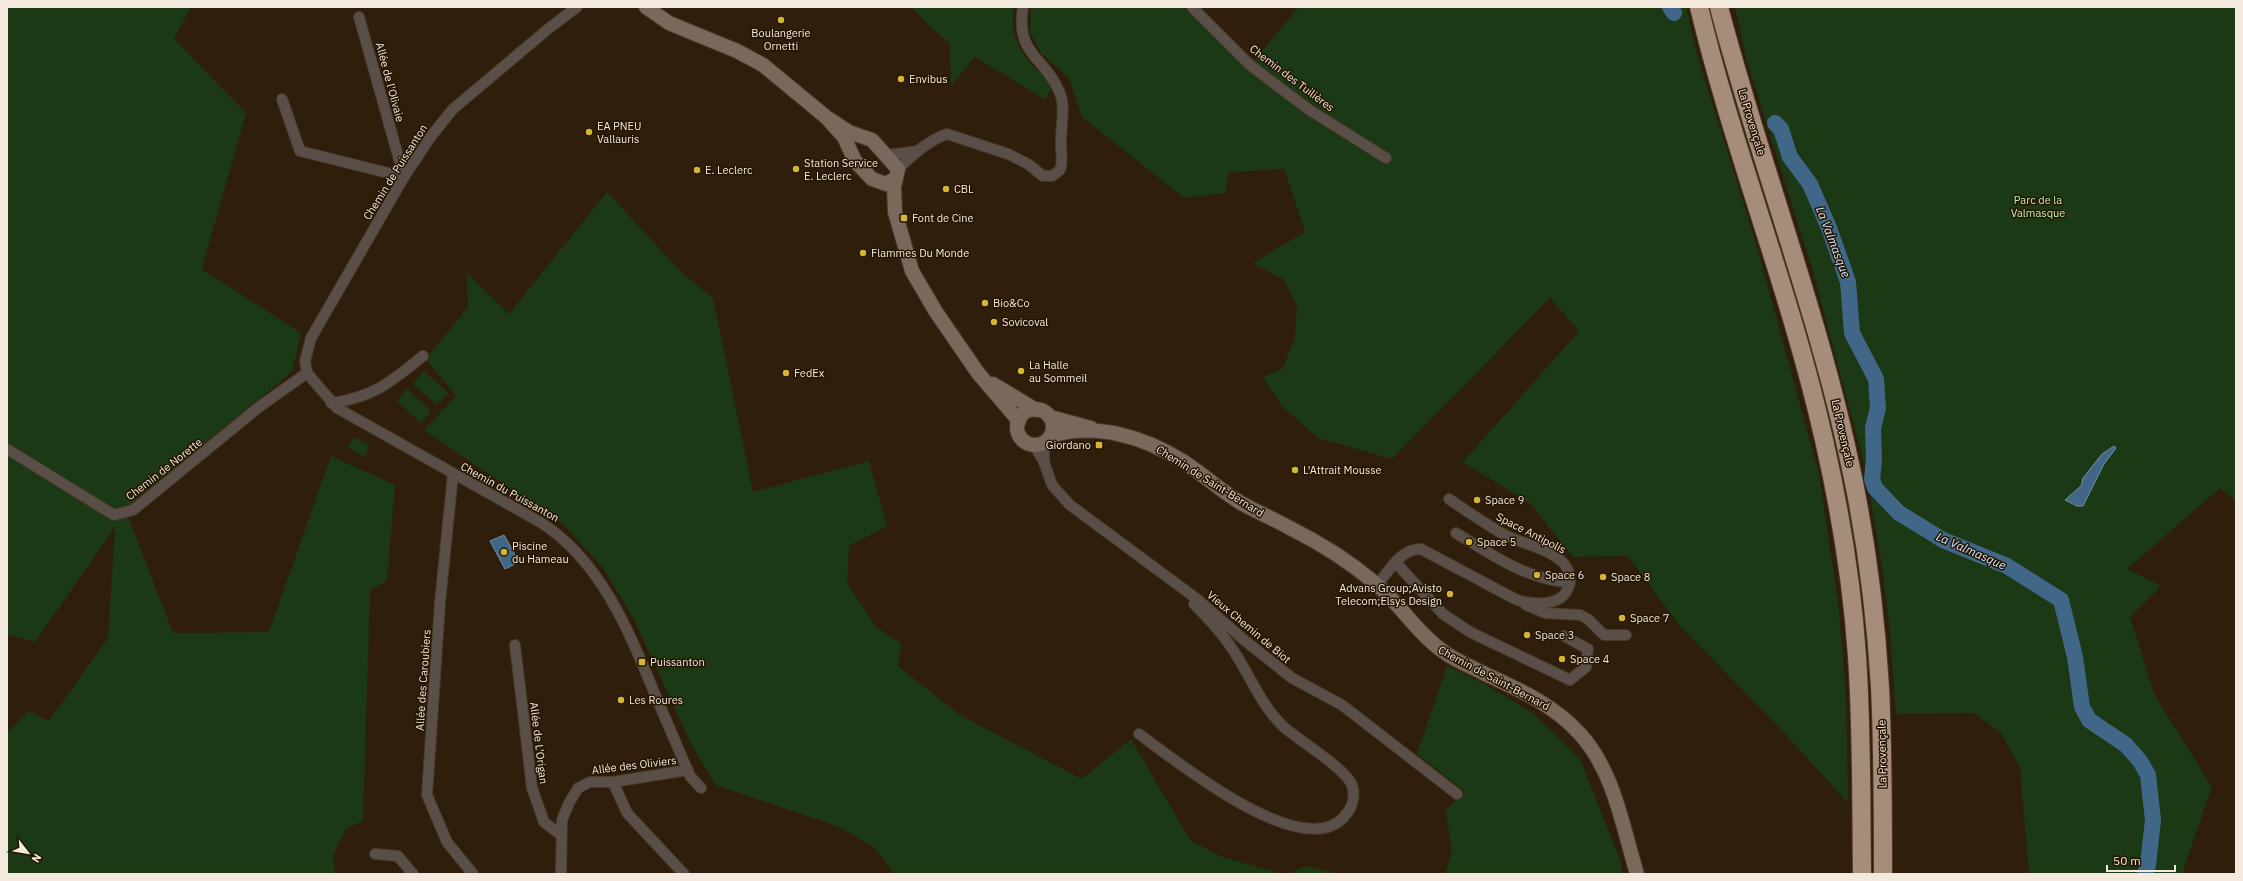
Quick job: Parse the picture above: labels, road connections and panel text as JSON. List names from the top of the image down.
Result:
{
  "streets": {
    "highway": ["La Provençale"],
    "main road": ["Chemin de Saint-Bernard"],
    "street": [
      "Chemin des Tuilières",
      "Allée de l'Olivaie",
      "Chemin de Puissanton",
      "Chemin de Norette",
      "Chemin du Puissanton",
      "Space Antipolis",
      "Vieux Chemin de Biot",
      "Allée des Caroubiers",
      "Allée de L'Origan",
      "Allée des Oliviers"
    ]
  },
  "crossings": [
    ["Allée de l'Olivaie", "Chemin de Puissanton"],
    ["Chemin de Puissanton", "Chemin de Norette"],
    ["Chemin de Puissanton", "Chemin du Puissanton"],
    ["Chemin de Norette", "Chemin du Puissanton"],
    ["Chemin de Saint-Bernard", "Vieux Chemin de Biot"],
    ["Chemin du Puissanton", "Allée des Caroubiers"],
    ["Chemin du Puissanton", "Allée des Oliviers"],
    ["Allée de L'Origan", "Allée des Oliviers"]
  ],
  "water": ["La Valmasque"],
  "parks": ["Parc de la Valmasque"],
  "places": {
    "other": [
      "Boulangerie Ornetti",
      "Envibus",
      "EA PNEU Vallauris",
      "Station Service E. Leclerc",
      "E. Leclerc",
      "CBL",
      "Flammes Du Monde",
      "Bio&Co",
      "Sovicoval",
      "La Halle au Sommeil",
      "FedEx",
      "L'Attrait Mousse",
      "Space 9",
      "Space 5",
      "Piscine du Hameau",
      "Space 6",
      "Space 8",
      "Advans Group;Avisto Telecom;Elsys Design",
      "Space 7",
      "Space 3",
      "Space 4",
      "Les Roures"
    ],
    "transit": ["Font de Cine", "Giordano", "Puissanton"]
  },
  "scale_bar": "50 m",
  "north": "bottom right"
}
